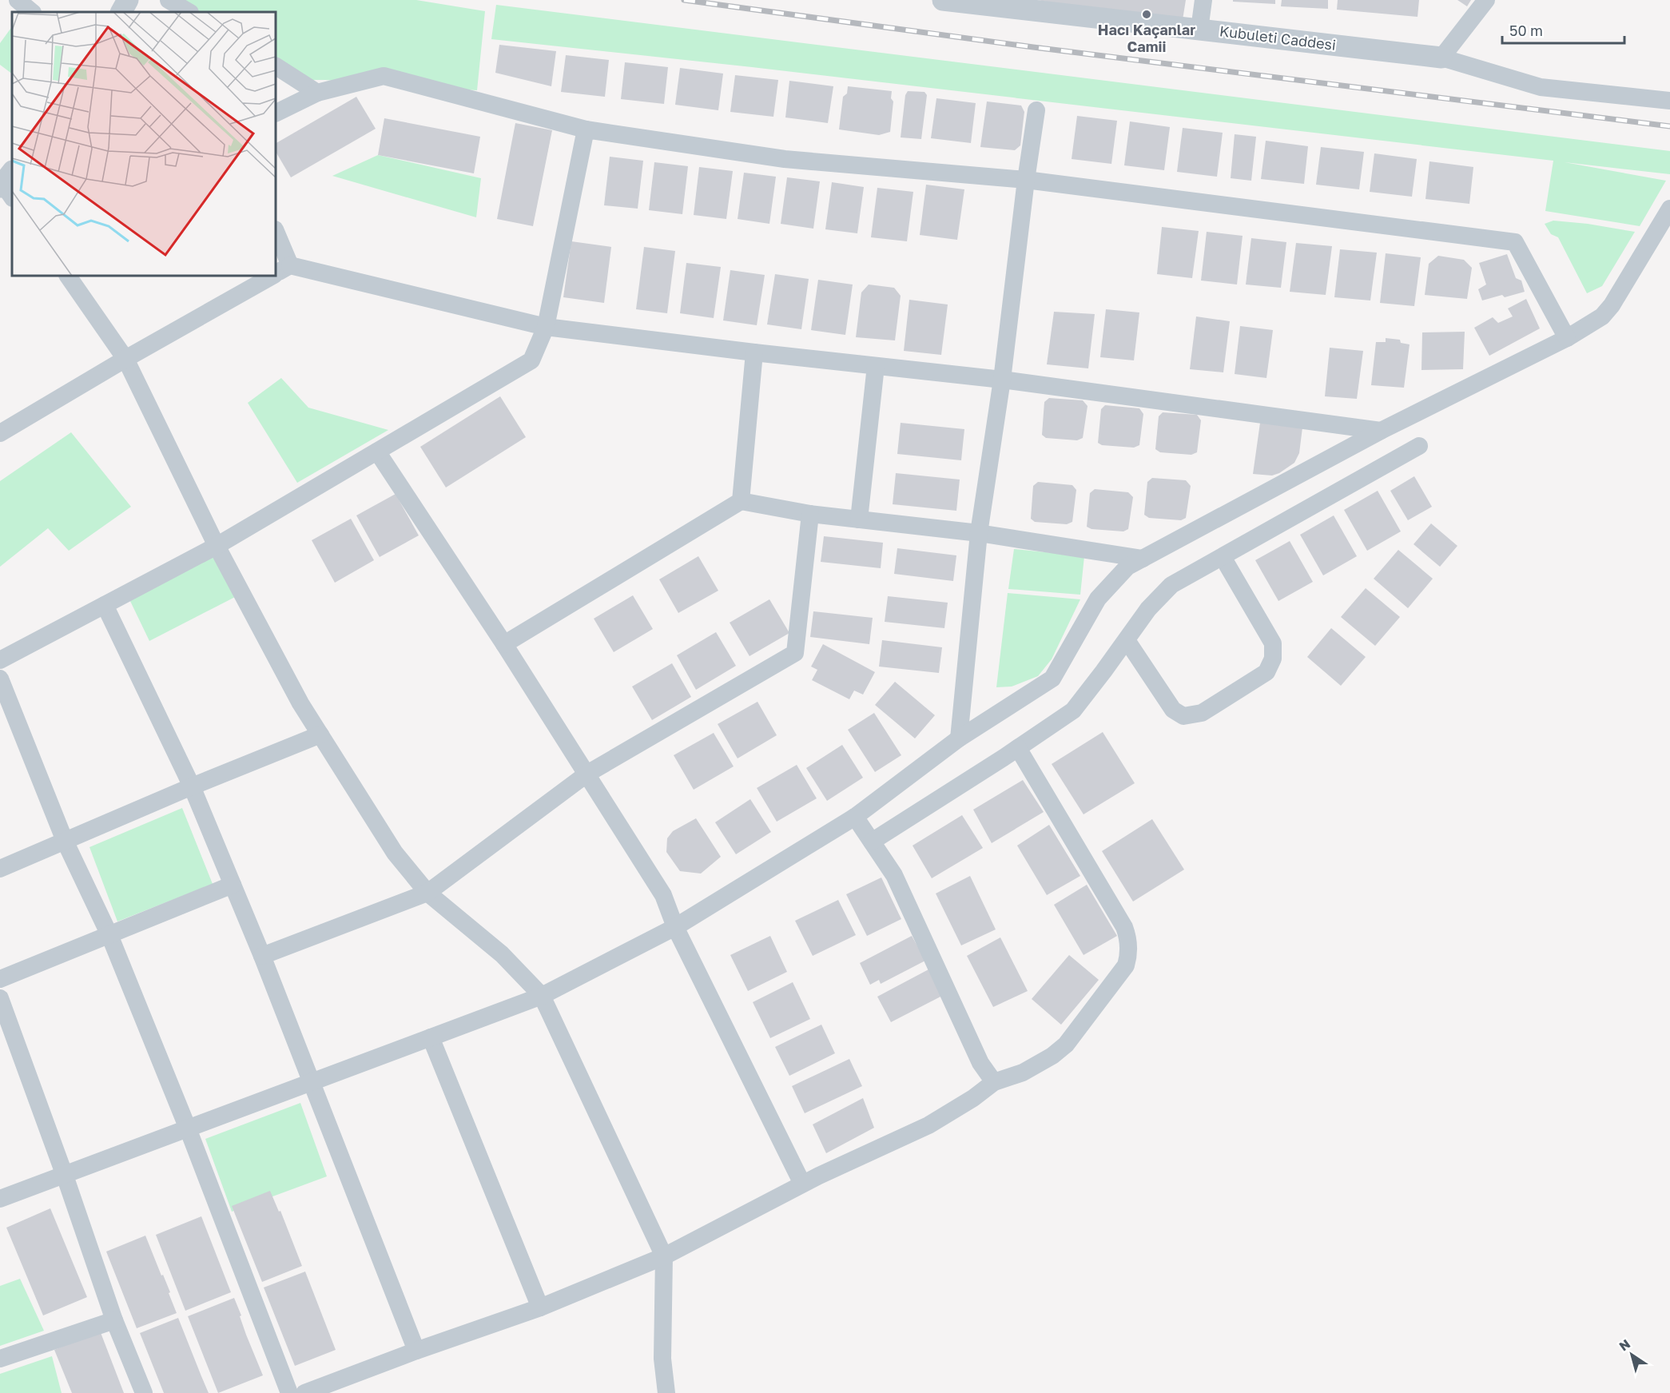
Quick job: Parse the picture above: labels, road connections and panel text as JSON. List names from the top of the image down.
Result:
{
  "streets": {
    "street": ["Kubuleti Caddesi"]
  },
  "places": ["Hacı Kaçanlar Camii"],
  "scale_bar": "50 m",
  "north": "top left"
}
